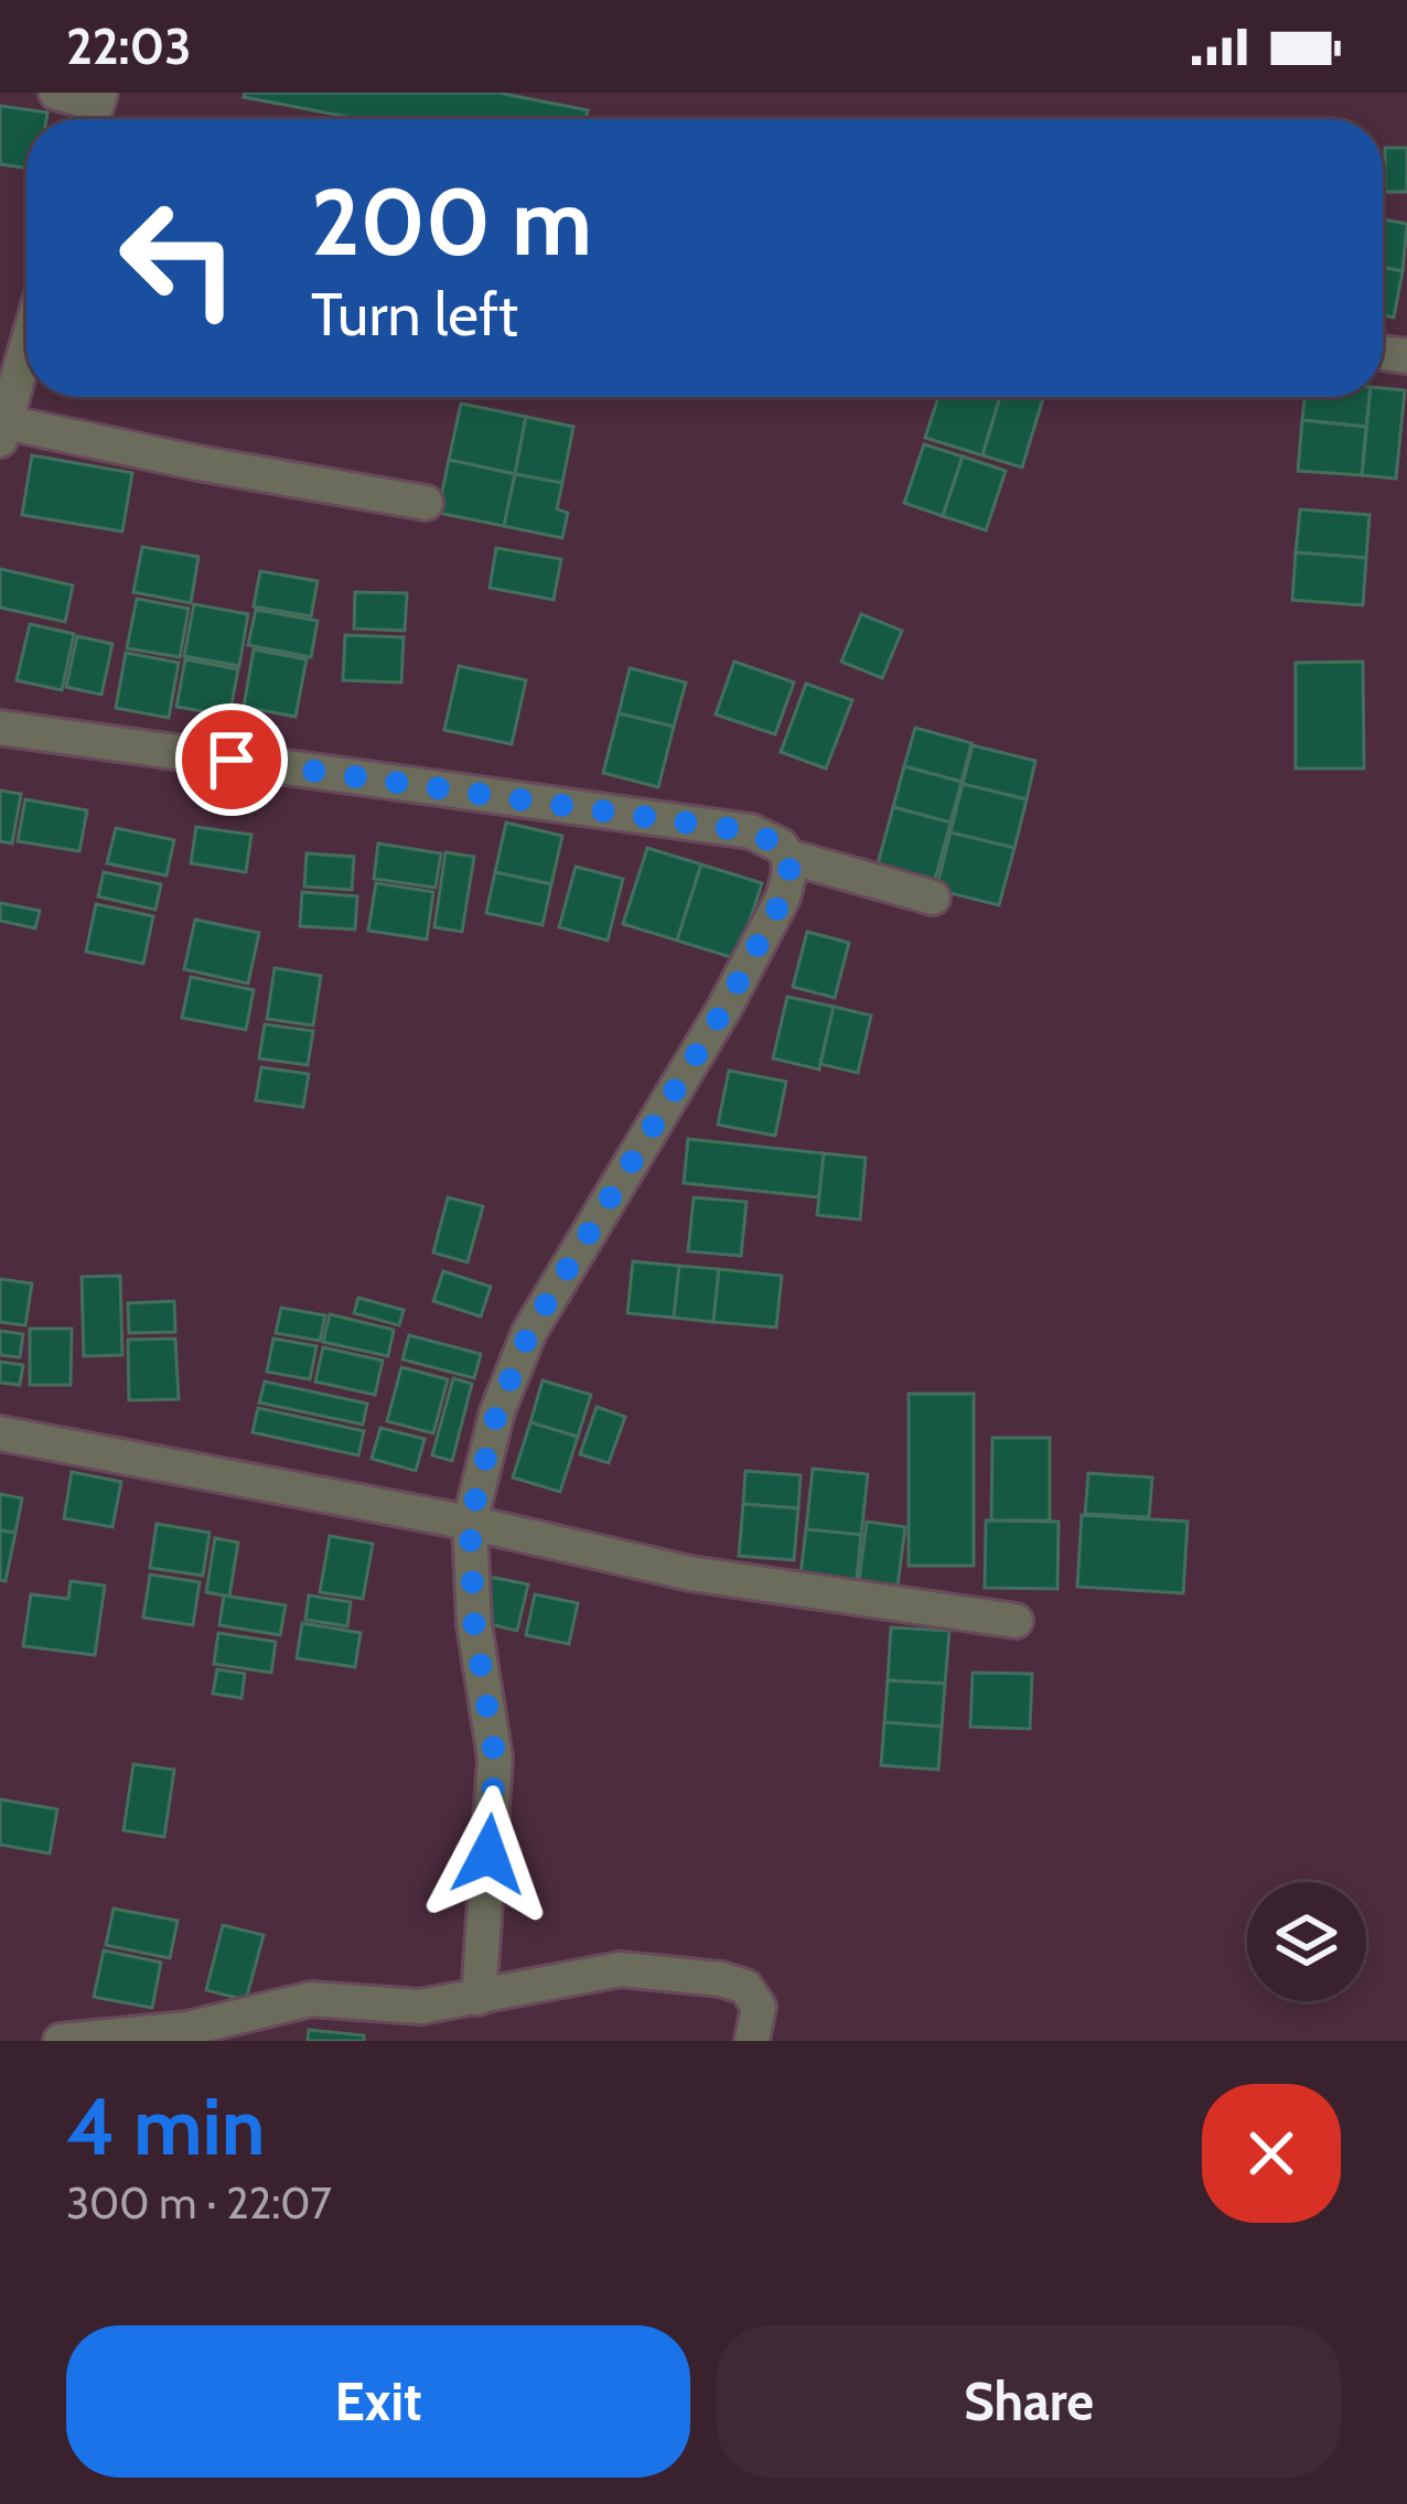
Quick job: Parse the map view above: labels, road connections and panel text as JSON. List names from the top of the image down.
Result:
{
  "page": {
    "status": "22:03",
    "turn": ["200 m", "Turn left"],
    "heading": ["4 min", "300 m · 22:07"],
    "buttons": ["Exit", "Share"]
  }
}
